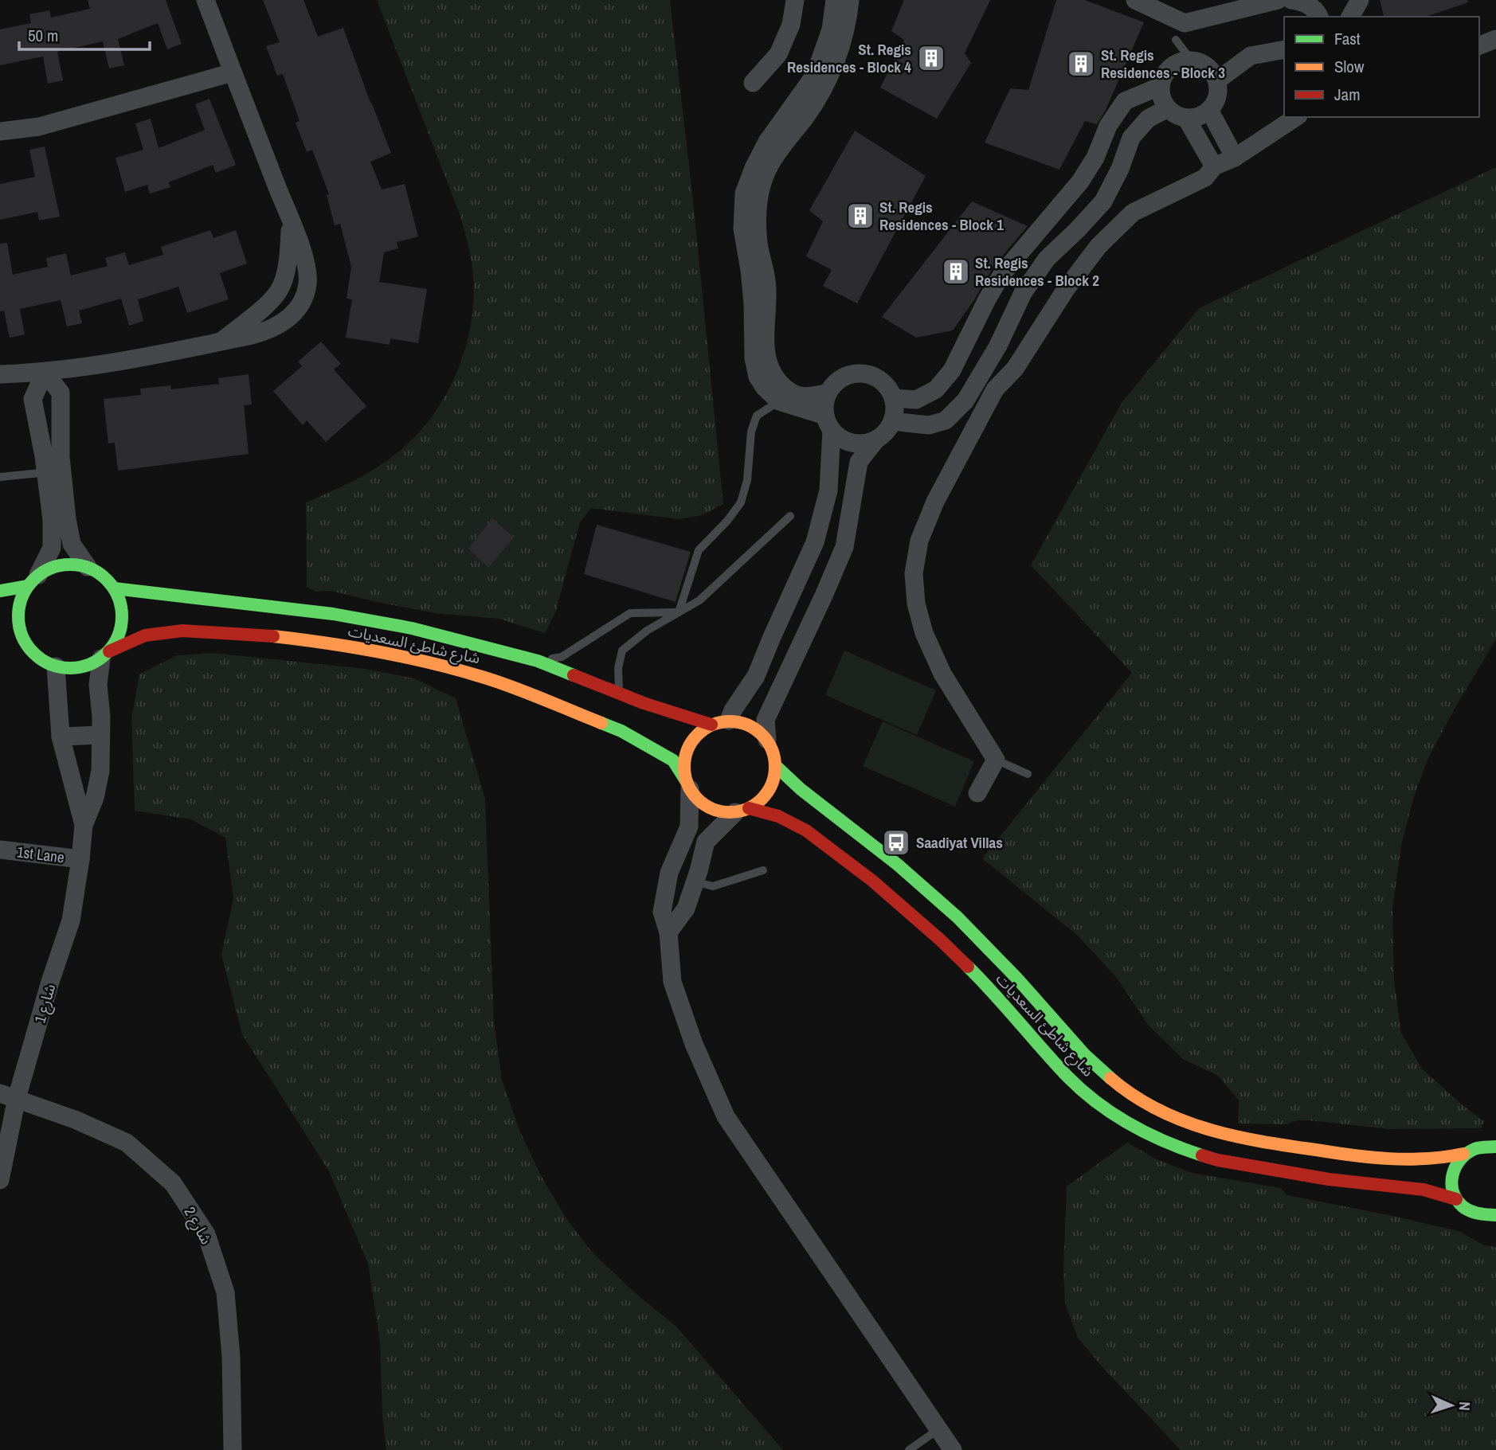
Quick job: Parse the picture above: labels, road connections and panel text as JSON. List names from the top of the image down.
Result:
{
  "streets": {
    "street": [
      "شارع شاطئ السعديات",
      "1st Lane",
      "شارع 1",
      "شارع 2"
    ]
  },
  "crossings": [
    ["شارع شاطئ السعديات", "شارع 1"],
    ["1st Lane", "شارع 1"],
    ["شارع 1", "شارع 2"]
  ],
  "places": {
    "building": [
      "St. Regis Residences - Block 4",
      "St. Regis Residences - Block 3",
      "St. Regis Residences - Block 1",
      "St. Regis Residences - Block 2"
    ],
    "bus stop": ["Saadiyat Villas"]
  },
  "legend": ["Fast", "Slow", "Jam"],
  "scale_bar": "50 m",
  "north": "right"
}
